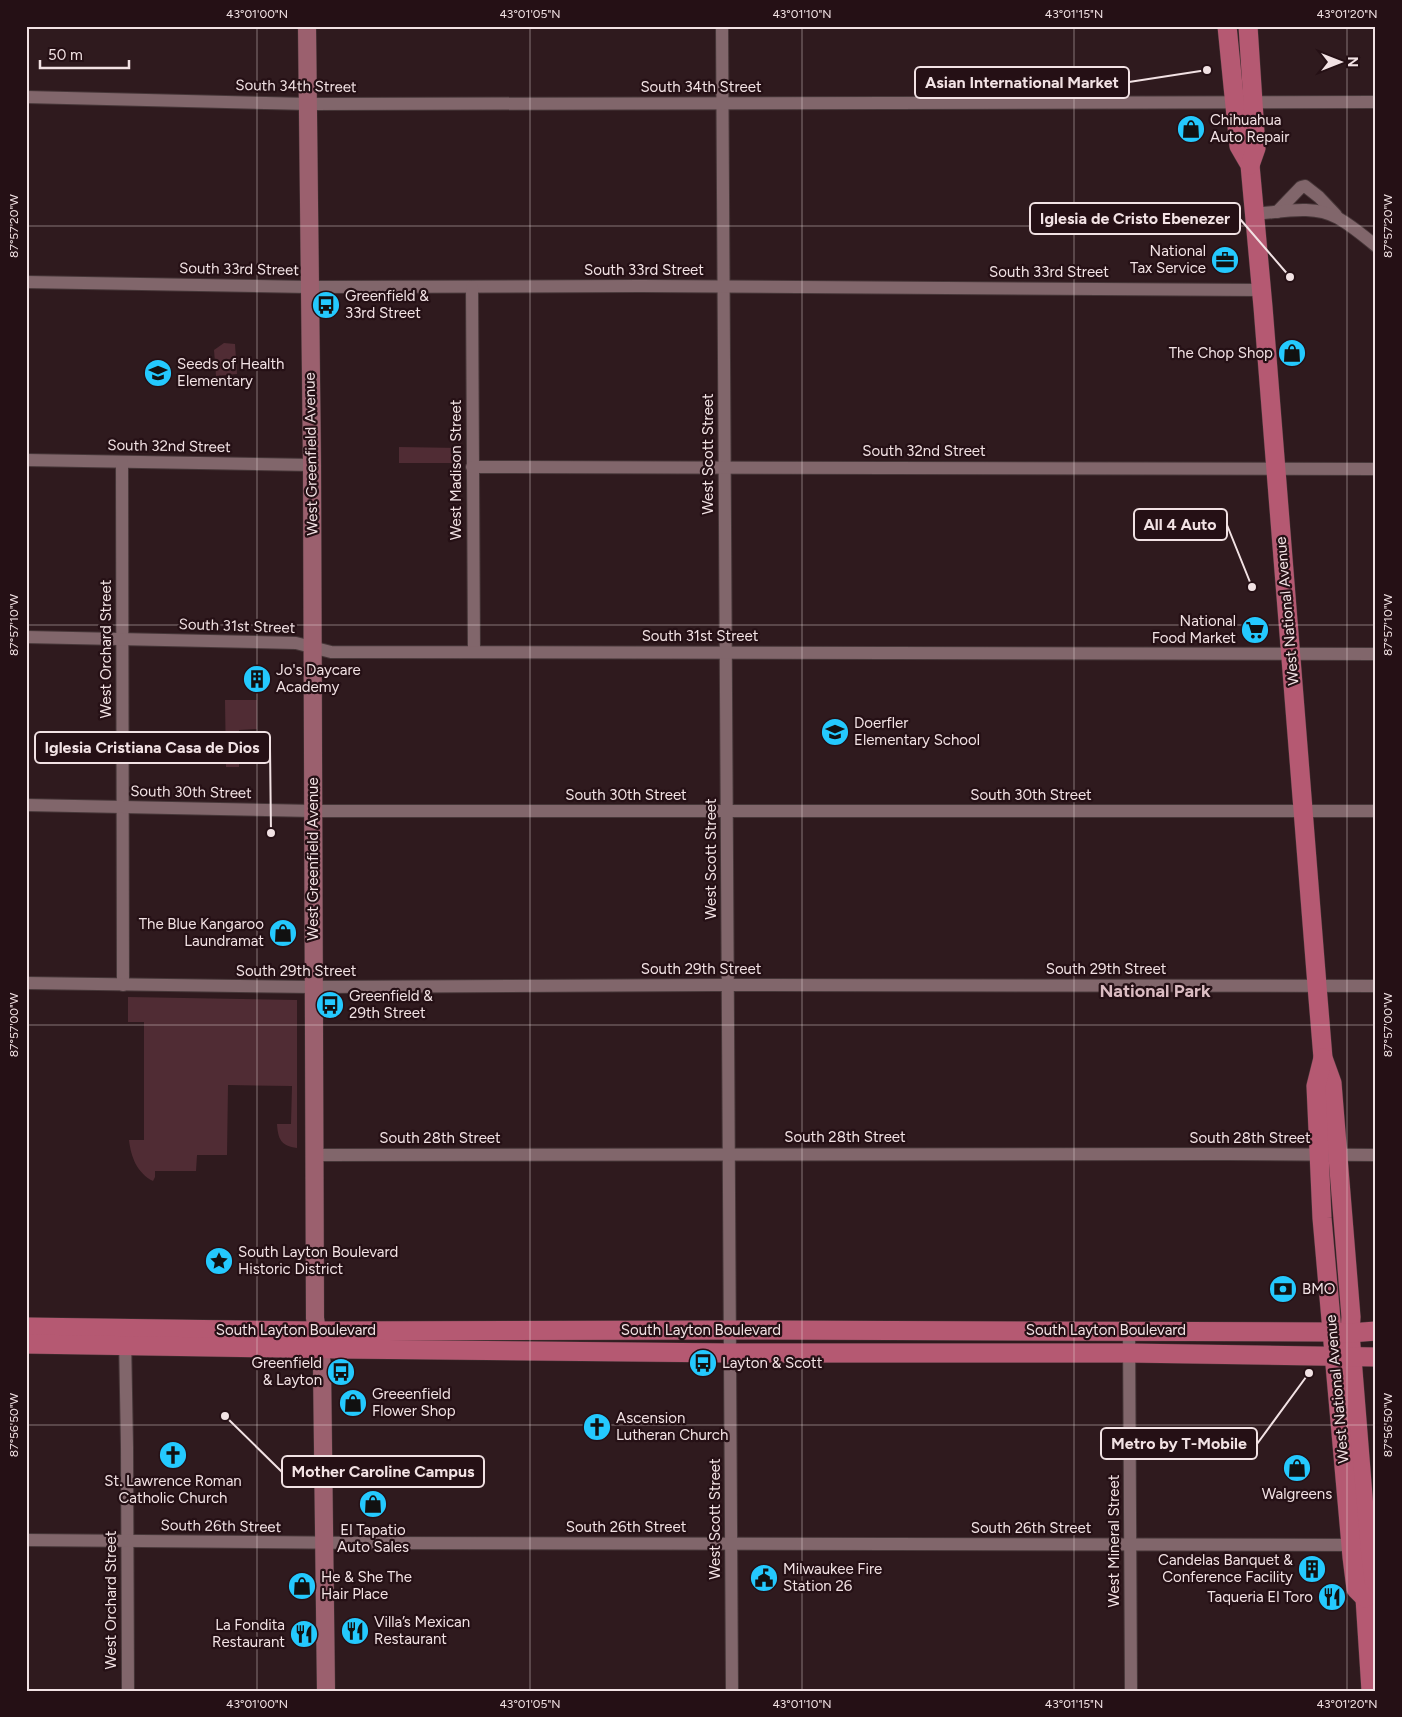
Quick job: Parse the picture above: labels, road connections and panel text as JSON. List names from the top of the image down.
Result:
{
  "streets": {
    "main road": ["West Greenfield Avenue", "West National Avenue", "South Layton Boulevard"],
    "street": [
      "South 34th Street",
      "South 33rd Street",
      "South 32nd Street",
      "West Scott Street",
      "West Madison Street",
      "South 31st Street",
      "West Orchard Street",
      "South 30th Street",
      "South 29th Street",
      "South 28th Street",
      "South 26th Street",
      "West Mineral Street"
    ]
  },
  "crossings": [
    ["South 34th Street", "West Greenfield Avenue"],
    ["South 34th Street", "West Scott Street"],
    ["South 34th Street", "West National Avenue"],
    ["South 33rd Street", "West Greenfield Avenue"],
    ["South 33rd Street", "West Scott Street"],
    ["South 33rd Street", "West Madison Street"],
    ["South 33rd Street", "West National Avenue"],
    ["South 32nd Street", "West Greenfield Avenue"],
    ["South 32nd Street", "West Scott Street"],
    ["South 32nd Street", "West Madison Street"],
    ["South 32nd Street", "West National Avenue"],
    ["South 32nd Street", "West Orchard Street"],
    ["West Greenfield Avenue", "South 31st Street"],
    ["West Greenfield Avenue", "South 30th Street"],
    ["West Greenfield Avenue", "South 29th Street"],
    ["West Greenfield Avenue", "South 28th Street"],
    ["West Greenfield Avenue", "South Layton Boulevard"],
    ["West Greenfield Avenue", "South 26th Street"],
    ["West Scott Street", "South 31st Street"],
    ["West Scott Street", "South 30th Street"],
    ["West Scott Street", "South 29th Street"],
    ["West Scott Street", "South 28th Street"],
    ["West Scott Street", "South Layton Boulevard"],
    ["West Scott Street", "South 26th Street"],
    ["West Madison Street", "South 31st Street"],
    ["West National Avenue", "South 31st Street"],
    ["West National Avenue", "South 30th Street"],
    ["West National Avenue", "South 29th Street"],
    ["West National Avenue", "South 28th Street"],
    ["West National Avenue", "South Layton Boulevard"],
    ["West National Avenue", "South 26th Street"],
    ["South 31st Street", "West Orchard Street"],
    ["West Orchard Street", "South 30th Street"],
    ["West Orchard Street", "South 29th Street"],
    ["West Orchard Street", "South Layton Boulevard"],
    ["West Orchard Street", "South 26th Street"],
    ["South Layton Boulevard", "West Mineral Street"],
    ["South 26th Street", "West Mineral Street"]
  ],
  "districts": ["National Park"],
  "places": {
    "other": [
      "Asian International Market",
      "Iglesia de Cristo Ebenezer",
      "All 4 Auto",
      "Iglesia Cristiana Casa de Dios",
      "Metro by T-Mobile",
      "Mother Caroline Campus"
    ],
    "shop": [
      "Chihuahua Auto Repair",
      "The Chop Shop",
      "The Blue Kangaroo Laundramat",
      "Greeenfield Flower Shop",
      "Walgreens",
      "El Tapatio Auto Sales",
      "He & She The Hair Place"
    ],
    "office": ["National Tax Service"],
    "bus stop": [
      "Greenfield & 33rd Street",
      "Greenfield & 29th Street",
      "Layton & Scott",
      "Greenfield & Layton"
    ],
    "school or university": ["Seeds of Health Elementary", "Doerfler Elementary School"],
    "supermarket": ["National Food Market"],
    "building": ["Jo's Daycare Academy", "Candelas Banquet & Conference Facility"],
    "place": ["South Layton Boulevard Historic District"],
    "bank": ["BMO"],
    "church": ["Ascension Lutheran Church", "St. Lawrence Roman Catholic Church"],
    "public building": ["Milwaukee Fire Station 26"],
    "restaurant": ["Taqueria El Toro", "Villa’s Mexican Restaurant", "La Fondita Restaurant"]
  },
  "scale_bar": "50 m",
  "north": "right",
  "coordinates": [
    "43°01'00\"N",
    "43°01'05\"N",
    "43°01'10\"N",
    "43°01'15\"N",
    "43°01'20\"N",
    "87°57'20\"W",
    "87°57'10\"W",
    "87°57'00\"W",
    "87°56'50\"W"
  ]
}
